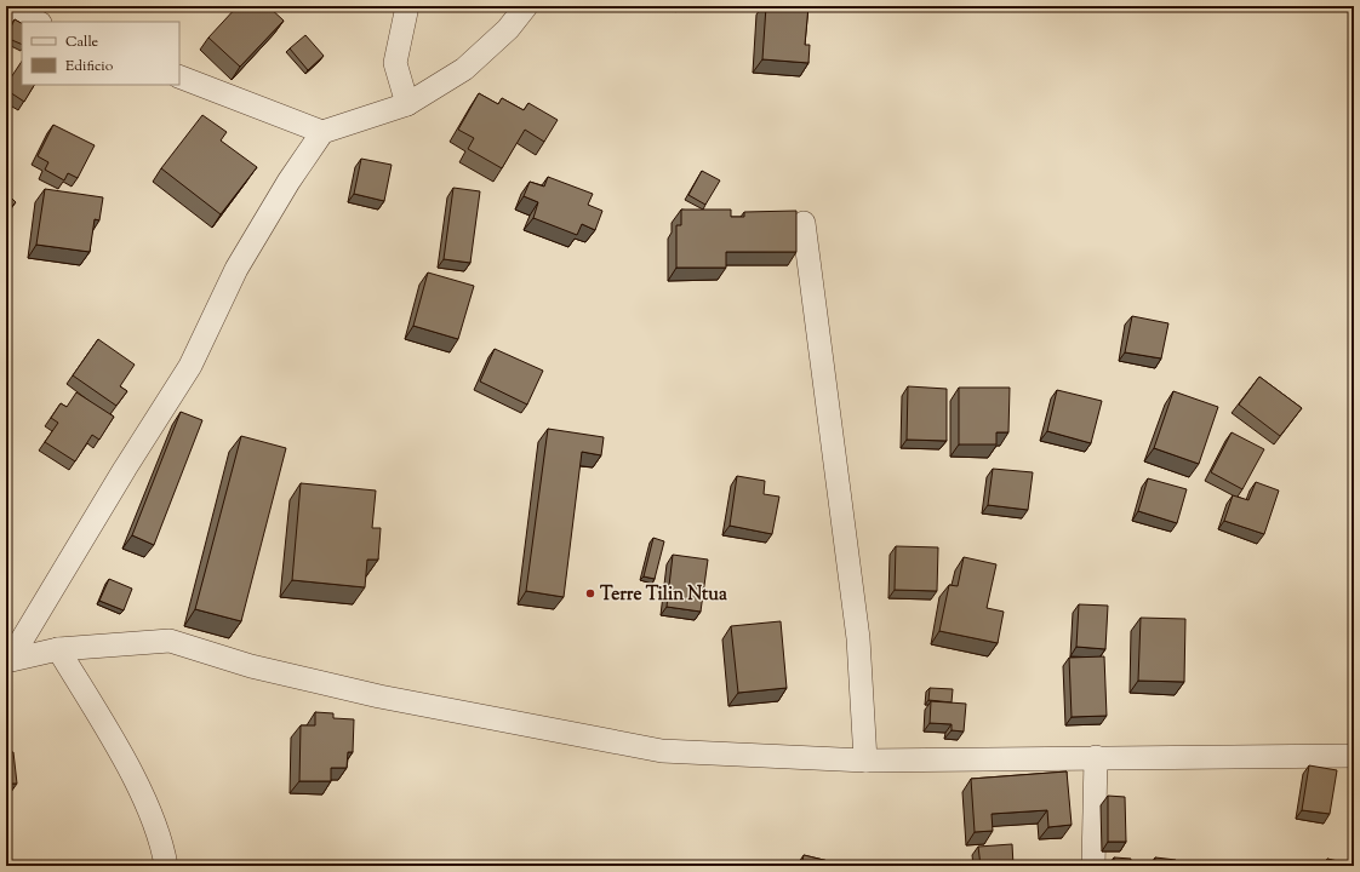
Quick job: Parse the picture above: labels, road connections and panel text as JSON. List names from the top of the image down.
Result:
{
  "places": ["Terre Tilin Ntua"],
  "legend": ["Calle", "Edificio"]
}
